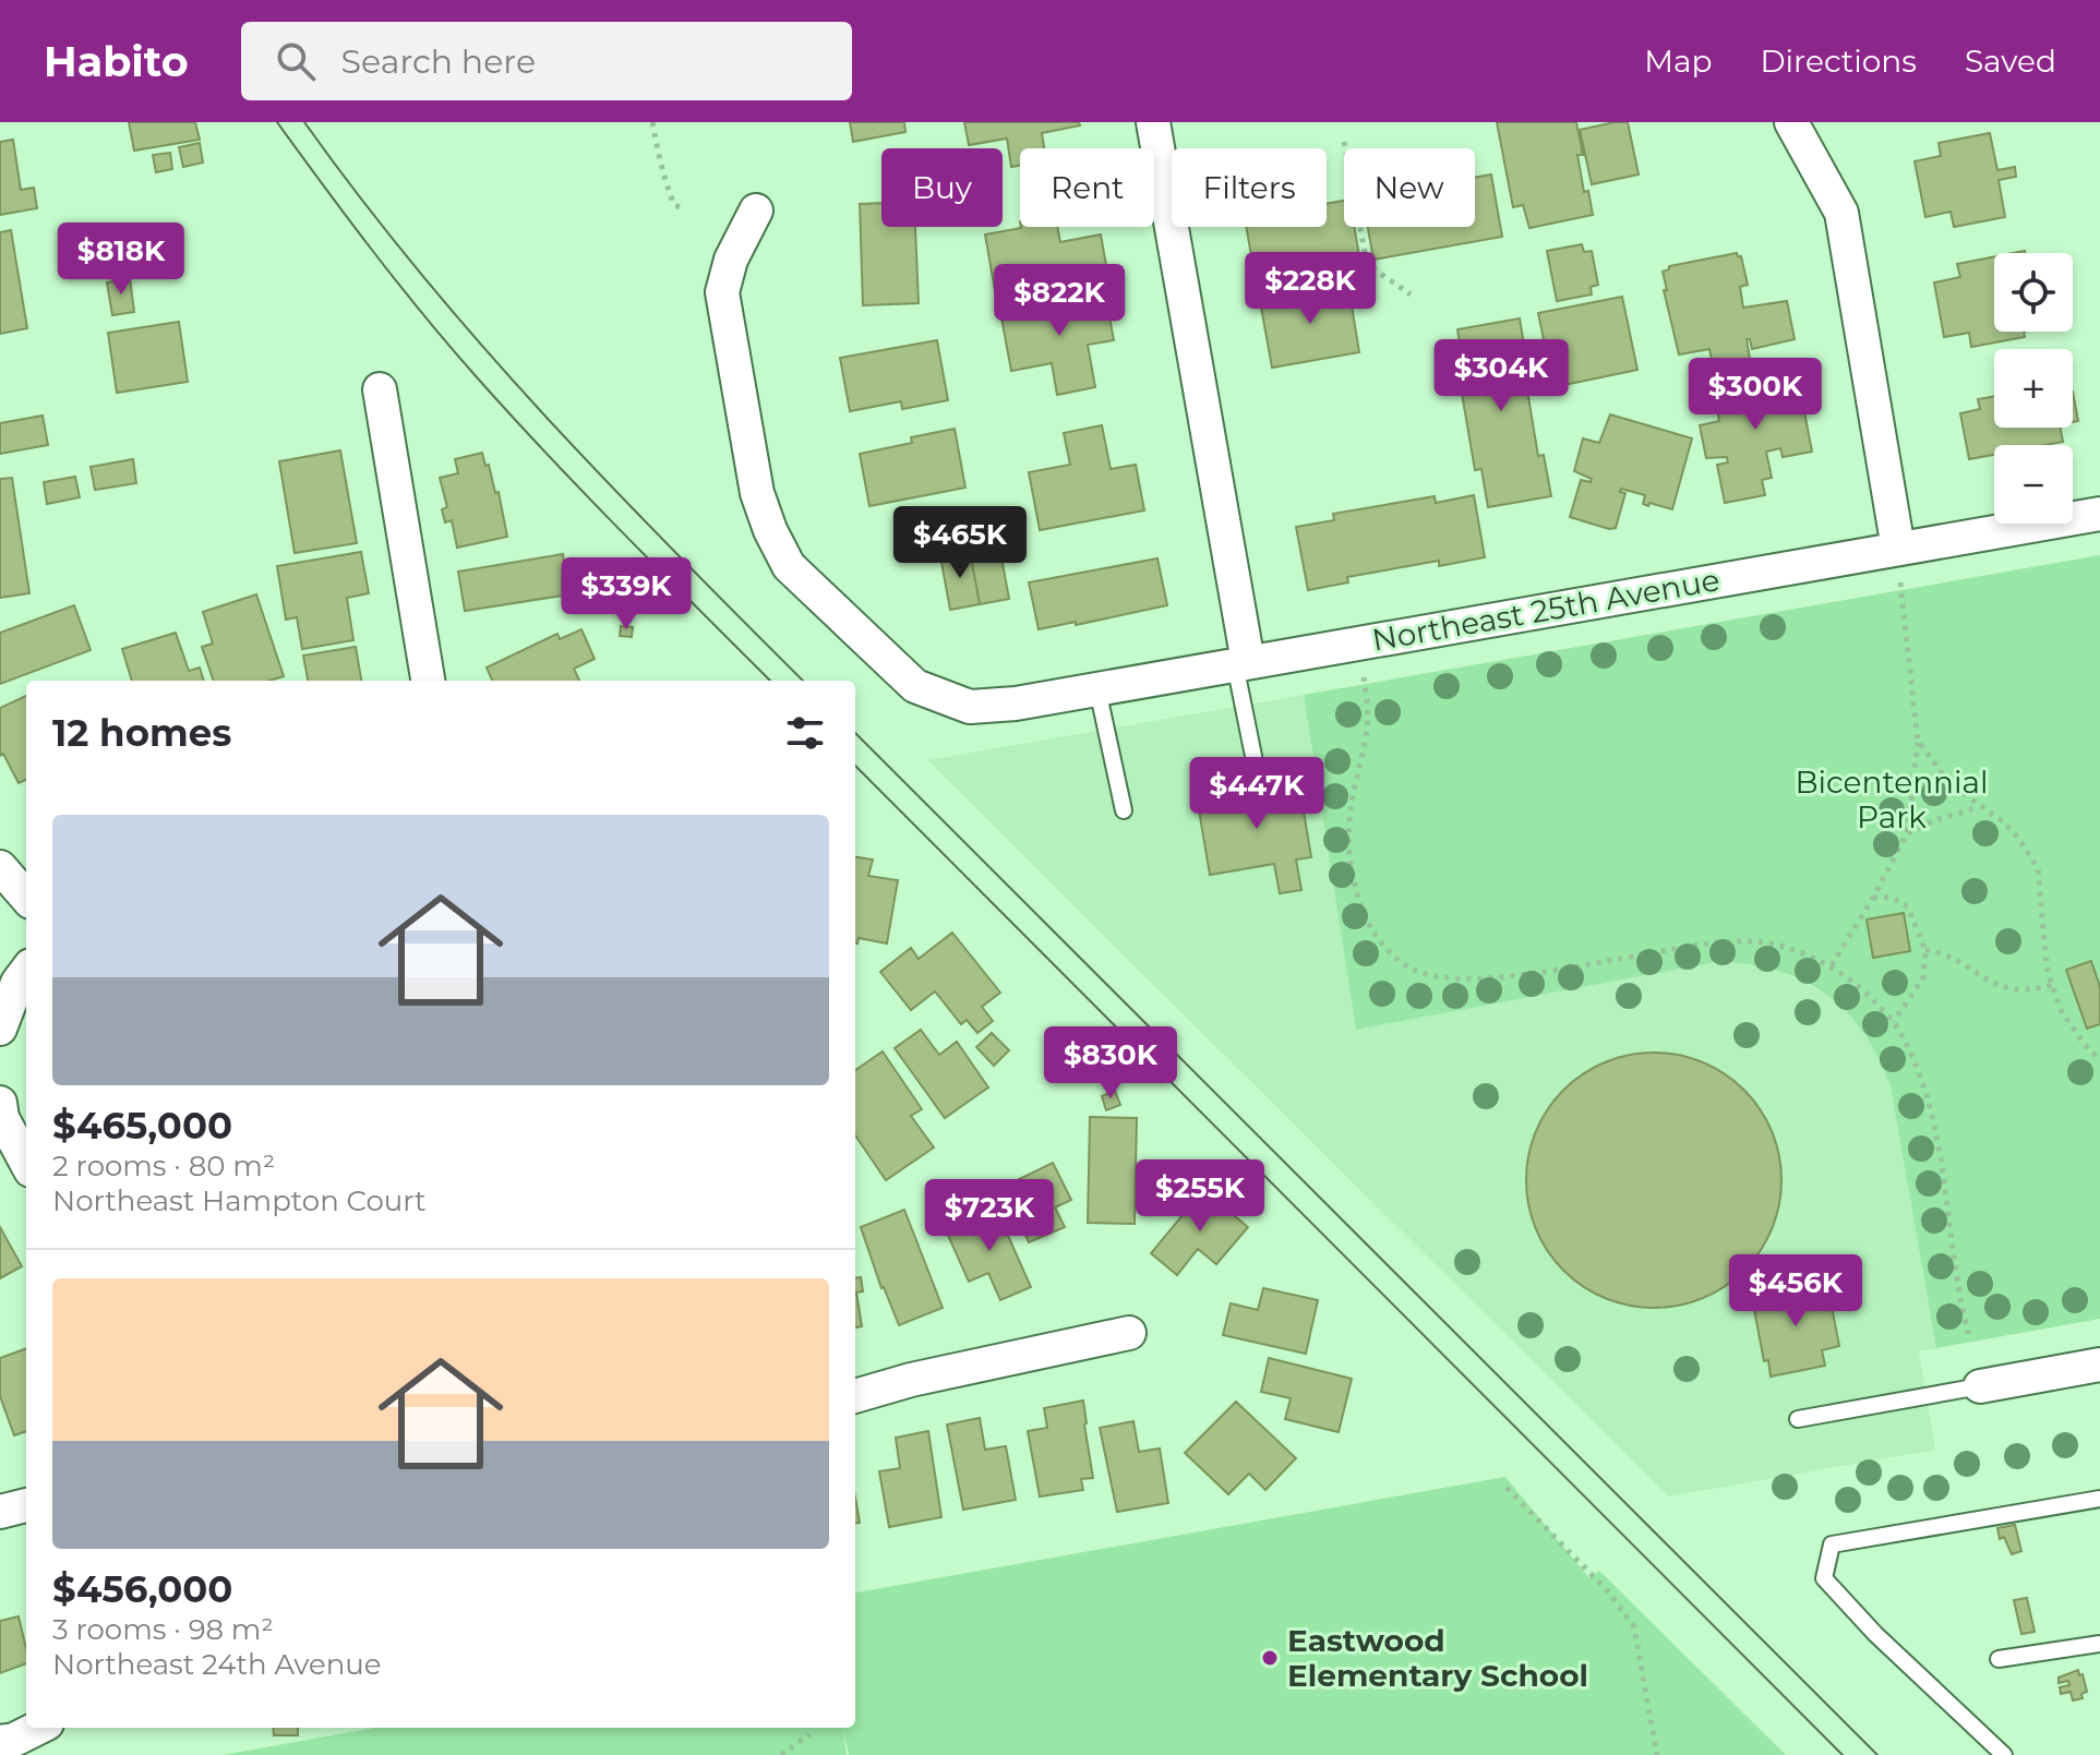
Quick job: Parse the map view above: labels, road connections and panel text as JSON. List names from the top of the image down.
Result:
{
  "streets": {
    "street": ["Northeast 25th Avenue"]
  },
  "parks": ["Bicentennial Park"],
  "places": ["Eastwood Elementary School"],
  "page": {
    "header": "Habito",
    "search": "Search here",
    "nav": ["Map", "Directions", "Saved"],
    "chip": [
      "Buy",
      "Rent",
      "Filters",
      "New"
    ],
    "price": [
      "$818K",
      "$228K",
      "$822K",
      "$304K",
      "$300K",
      "$465K",
      "$339K",
      "$447K",
      "$830K",
      "$255K",
      "$723K",
      "$456K"
    ],
    "map_buttons": ["+", "−"],
    "heading": "12 homes",
    "list": [
      {
        "name": "$465,000",
        "note": "2 rooms · 80 m² · Northeast Hampton Court"
      },
      {
        "name": "$456,000",
        "note": "3 rooms · 98 m² · Northeast 24th Avenue"
      }
    ]
  }
}
